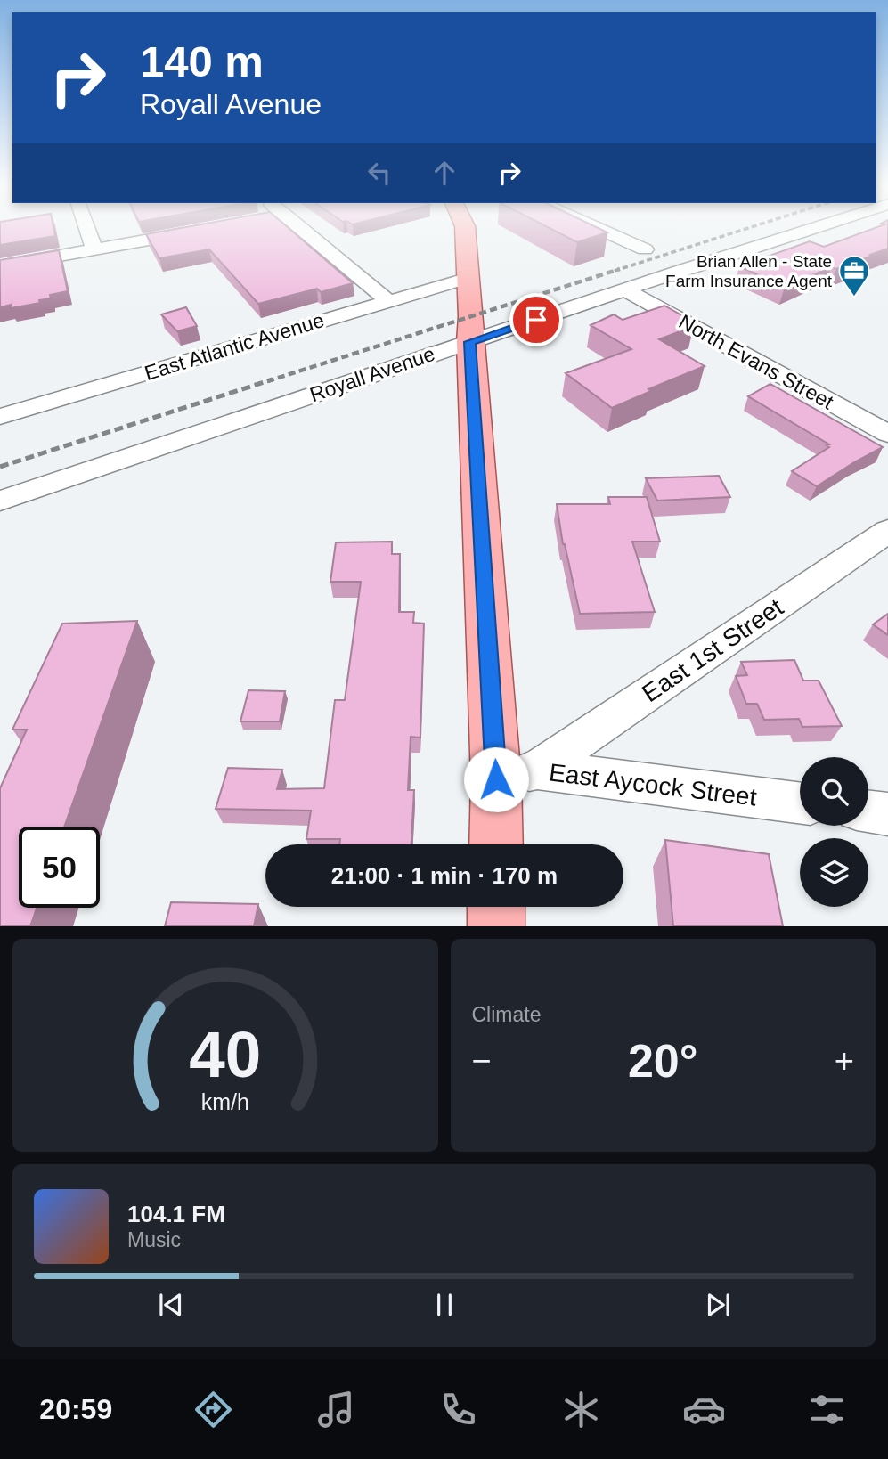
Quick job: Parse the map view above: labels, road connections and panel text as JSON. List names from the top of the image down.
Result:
{
  "streets": {
    "street": [
      "East Atlantic Avenue",
      "North Evans Street",
      "Royall Avenue",
      "East 1st Street",
      "East Aycock Street"
    ]
  },
  "crossings": [
    ["North Evans Street", "Royall Avenue"],
    ["East 1st Street", "East Aycock Street"]
  ],
  "places": {
    "office": ["Brian Allen - State Farm Insurance Agent"]
  },
  "page": {
    "turn": ["140 m", "Royall Avenue"],
    "limit": "50",
    "trip": "21:00 · 1 min · 170 m",
    "tile": "Climate",
    "heat": ["−", "20°", "+"],
    "song": ["104.1 FM", "Music"],
    "tabs": "20:59",
    "gauge": ["40", "km/h"]
  }
}
